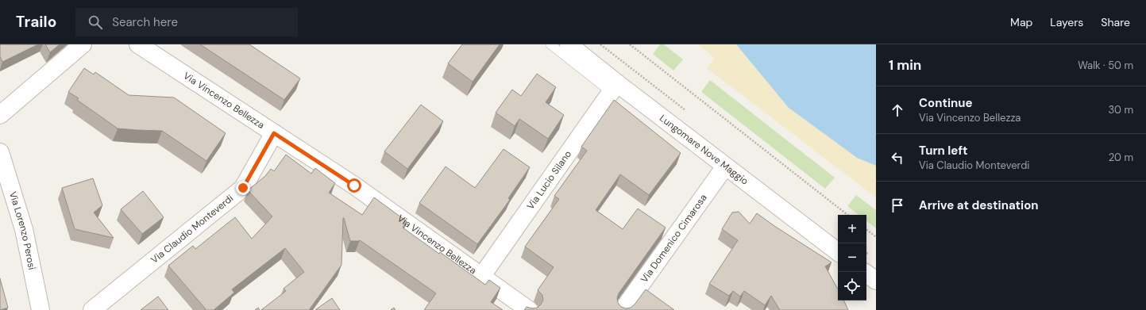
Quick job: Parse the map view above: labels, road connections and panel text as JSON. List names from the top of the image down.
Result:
{
  "streets": {
    "street": [
      "Via Vincenzo Bellezza",
      "Lungomare Nove Maggio",
      "Via Lucio Silano",
      "Via Claudio Monteverdi",
      "Via Lorenzo Perosi",
      "Via Domenico Cimarosa"
    ]
  },
  "crossings": [
    ["Via Vincenzo Bellezza", "Via Lucio Silano"],
    ["Via Vincenzo Bellezza", "Via Claudio Monteverdi"],
    ["Lungomare Nove Maggio", "Via Lucio Silano"],
    ["Lungomare Nove Maggio", "Via Domenico Cimarosa"]
  ],
  "page": {
    "header": "Trailo",
    "search": "Search here",
    "nav": ["Map", "Layers", "Share"],
    "heading": ["1 min", "Walk · 50 m"],
    "list": [
      ["Continue", "Via Vincenzo Bellezza", "30 m"],
      ["Turn left", "Via Claudio Monteverdi", "20 m"],
      "Arrive at destination"
    ],
    "map_buttons": ["+", "−"]
  }
}
